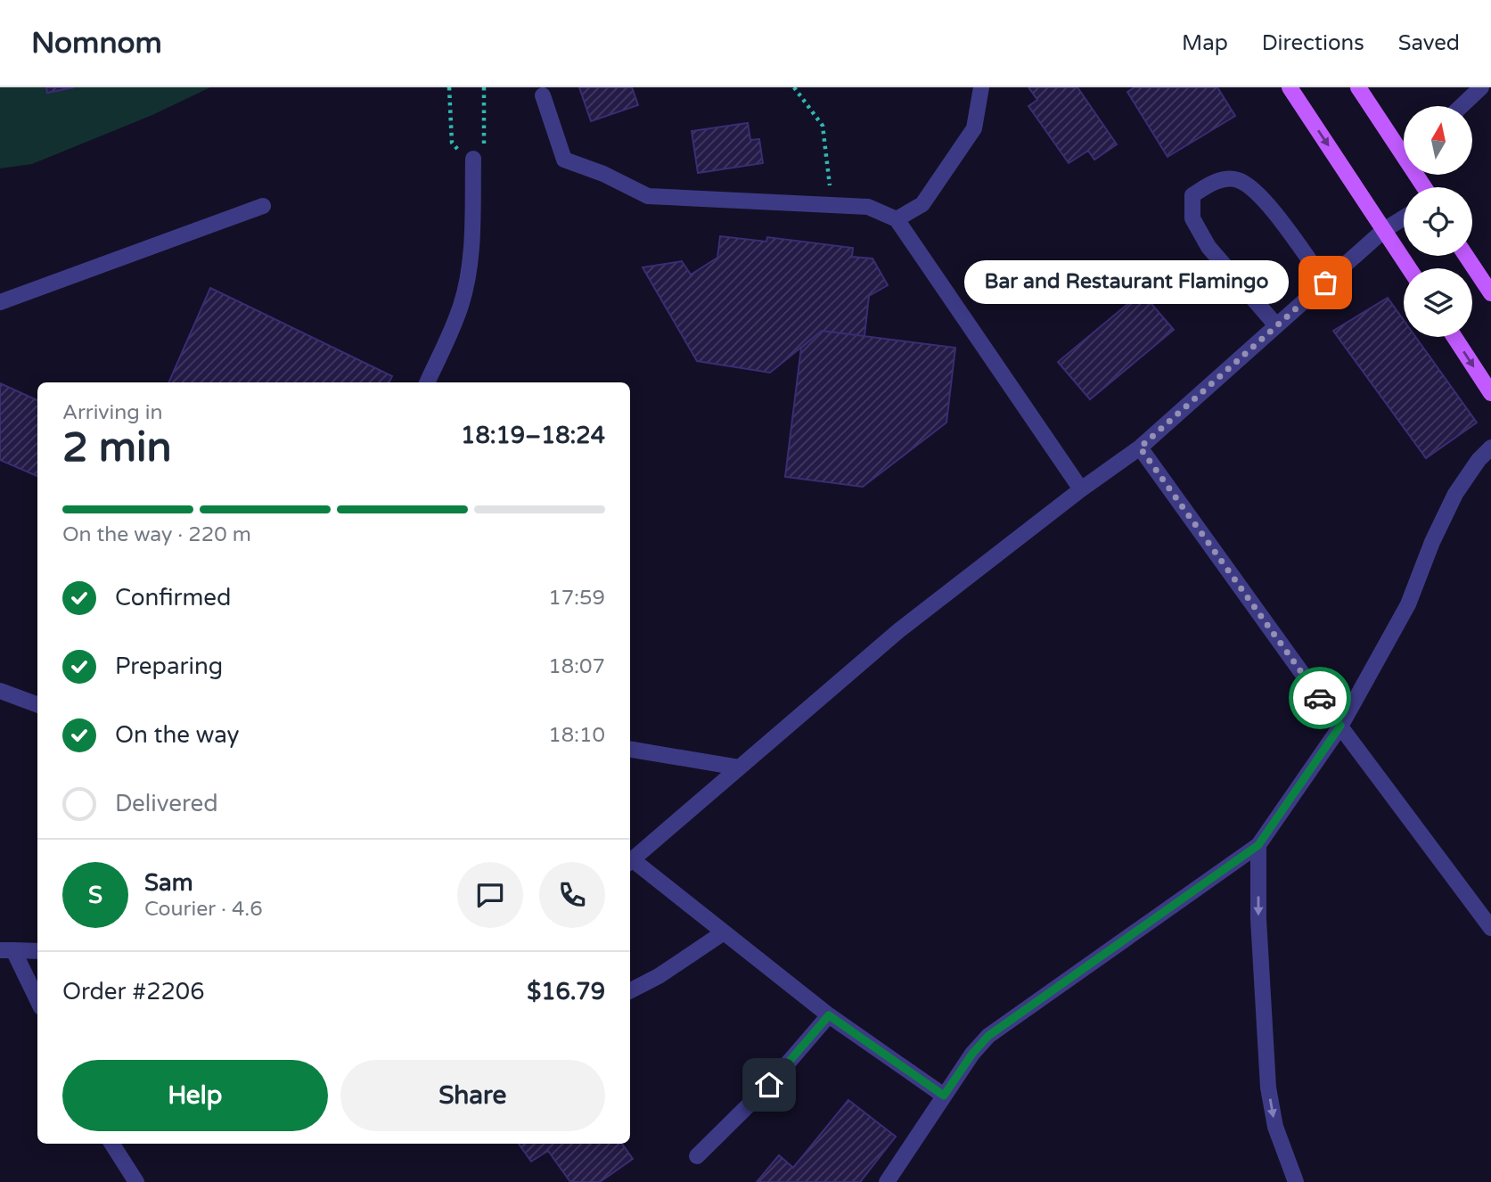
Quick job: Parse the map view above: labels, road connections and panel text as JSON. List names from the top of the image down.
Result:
{
  "places": ["Bar and Restaurant Flamingo"],
  "north": "top",
  "page": {
    "header": "Nomnom",
    "nav": ["Map", "Directions", "Saved"],
    "bubble": "Bar and Restaurant Flamingo",
    "heading": ["2 min", "Arriving in", "18:19–18:24"],
    "panel": [
      "Sam",
      "Courier · 4.6",
      "Order #2206",
      "$16.79"
    ],
    "bar": "On the way · 220 m",
    "list": [
      ["Confirmed", "17:59"],
      ["Preparing", "18:07"],
      ["On the way", "18:10"],
      "Delivered"
    ],
    "round": "S",
    "buttons": ["Help", "Share"]
  }
}
